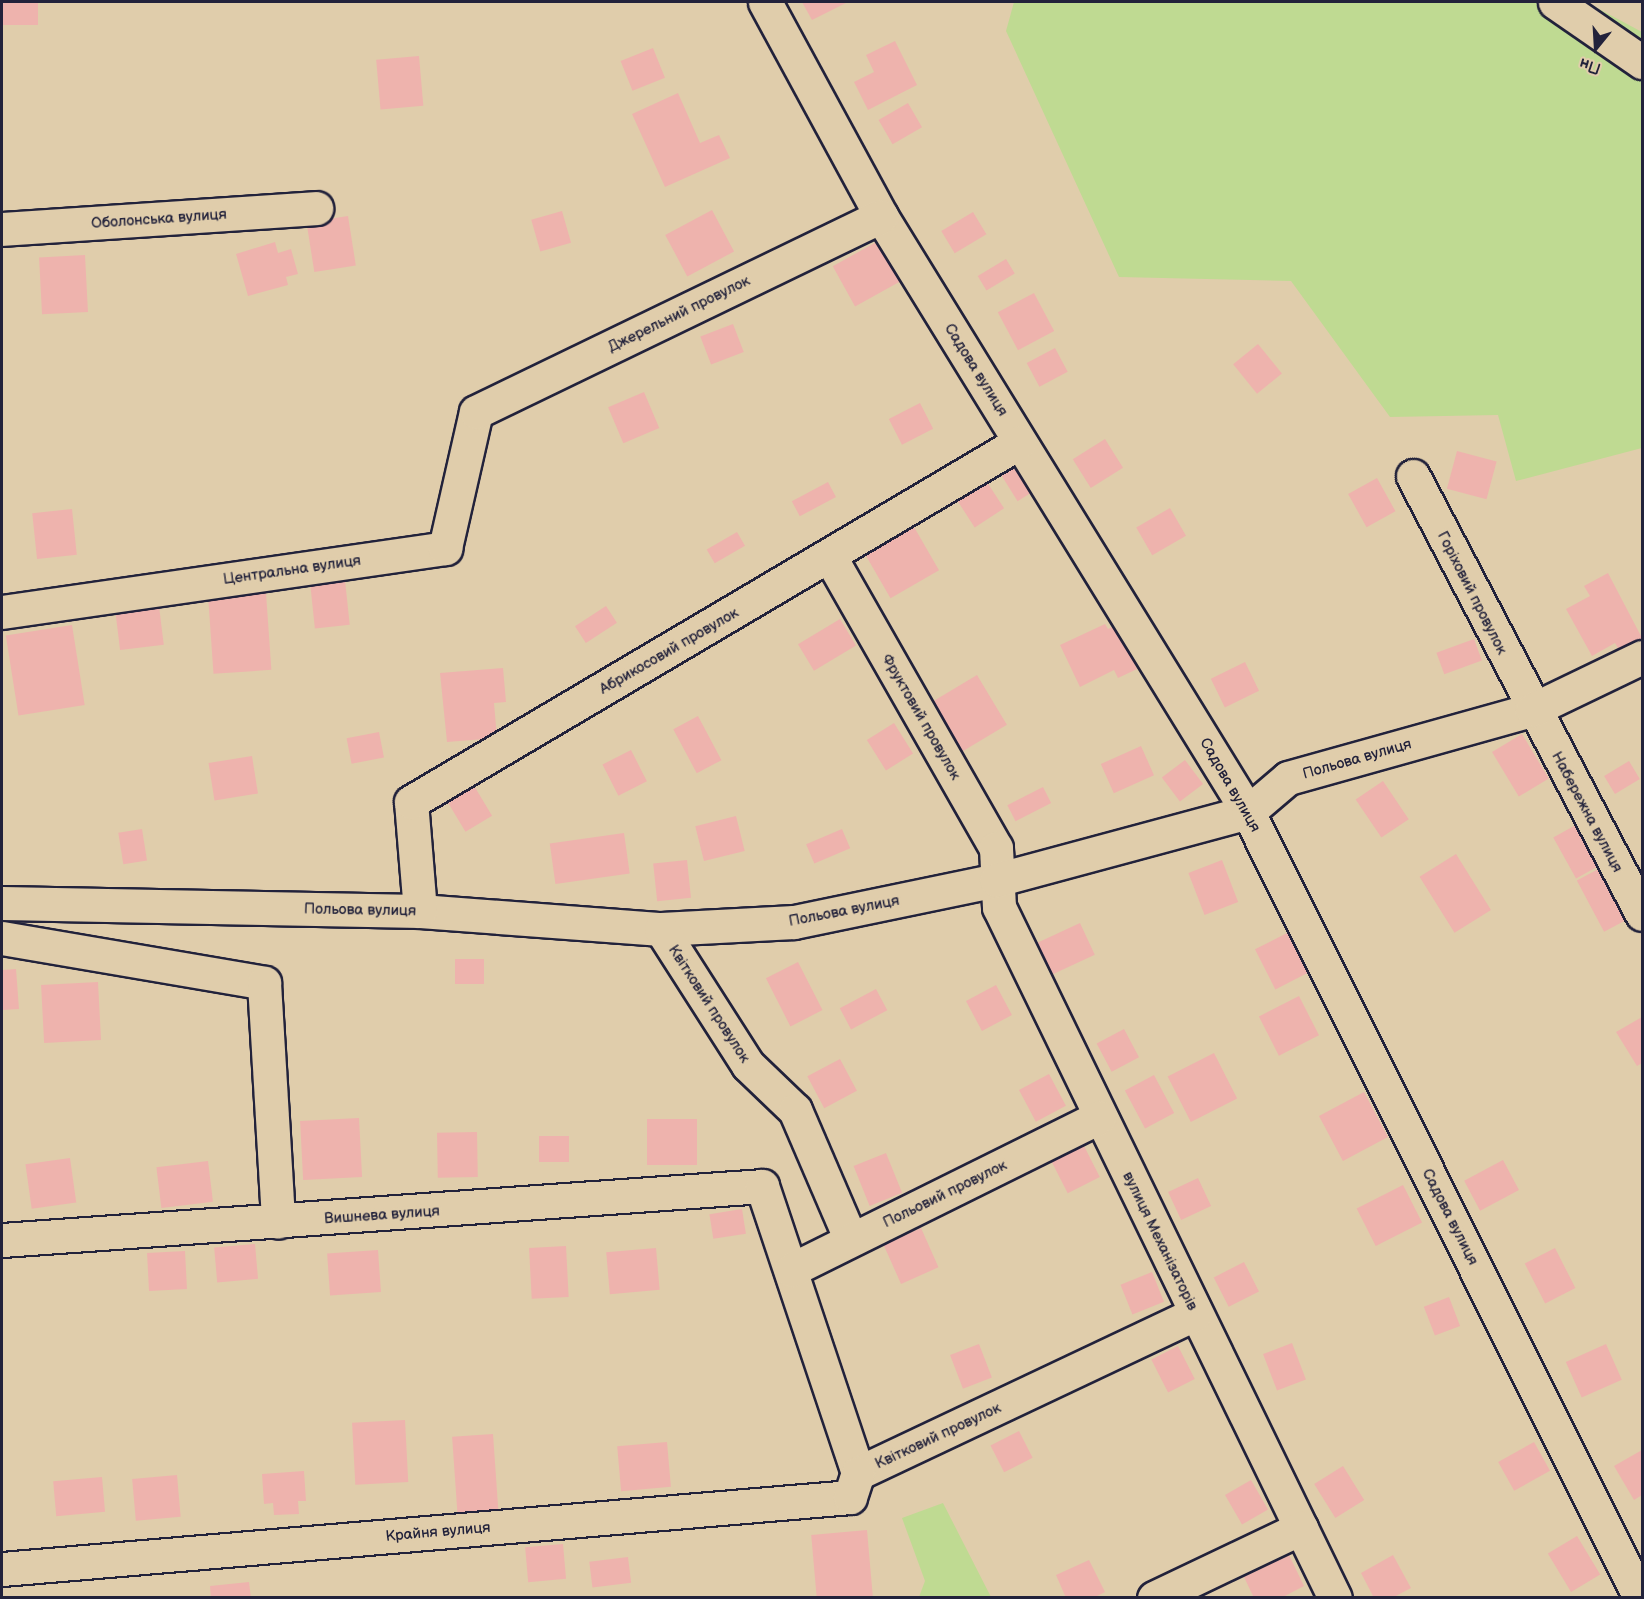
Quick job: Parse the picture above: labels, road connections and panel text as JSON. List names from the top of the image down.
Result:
{
  "streets": {
    "street": [
      "Оболонська вулиця",
      "Джерельний провулок",
      "Садова вулиця",
      "Центральна вулиця",
      "Горіховий провулок",
      "Абрикосовий провулок",
      "Фруктовий провулок",
      "Польова вулиця",
      "Набережна вулиця",
      "Квітковий провулок",
      "Польовий провулок",
      "Вишнева вулиця",
      "вулиця Механізаторів",
      "Крайня вулиця"
    ]
  },
  "crossings": [
    ["Джерельний провулок", "Садова вулиця"],
    ["Джерельний провулок", "Центральна вулиця"],
    ["Садова вулиця", "Абрикосовий провулок"],
    ["Садова вулиця", "Польова вулиця"],
    ["Горіховий провулок", "Польова вулиця"],
    ["Горіховий провулок", "Набережна вулиця"],
    ["Абрикосовий провулок", "Фруктовий провулок"],
    ["Абрикосовий провулок", "Польова вулиця"],
    ["Фруктовий провулок", "Польова вулиця"],
    ["Фруктовий провулок", "вулиця Механізаторів"],
    ["Польова вулиця", "Набережна вулиця"],
    ["Польова вулиця", "Квітковий провулок"],
    ["Польова вулиця", "вулиця Механізаторів"],
    ["Квітковий провулок", "Польовий провулок"],
    ["Квітковий провулок", "Вишнева вулиця"],
    ["Квітковий провулок", "вулиця Механізаторів"],
    ["Квітковий провулок", "Крайня вулиця"],
    ["Польовий провулок", "вулиця Механізаторів"]
  ],
  "north": "bottom"
}
